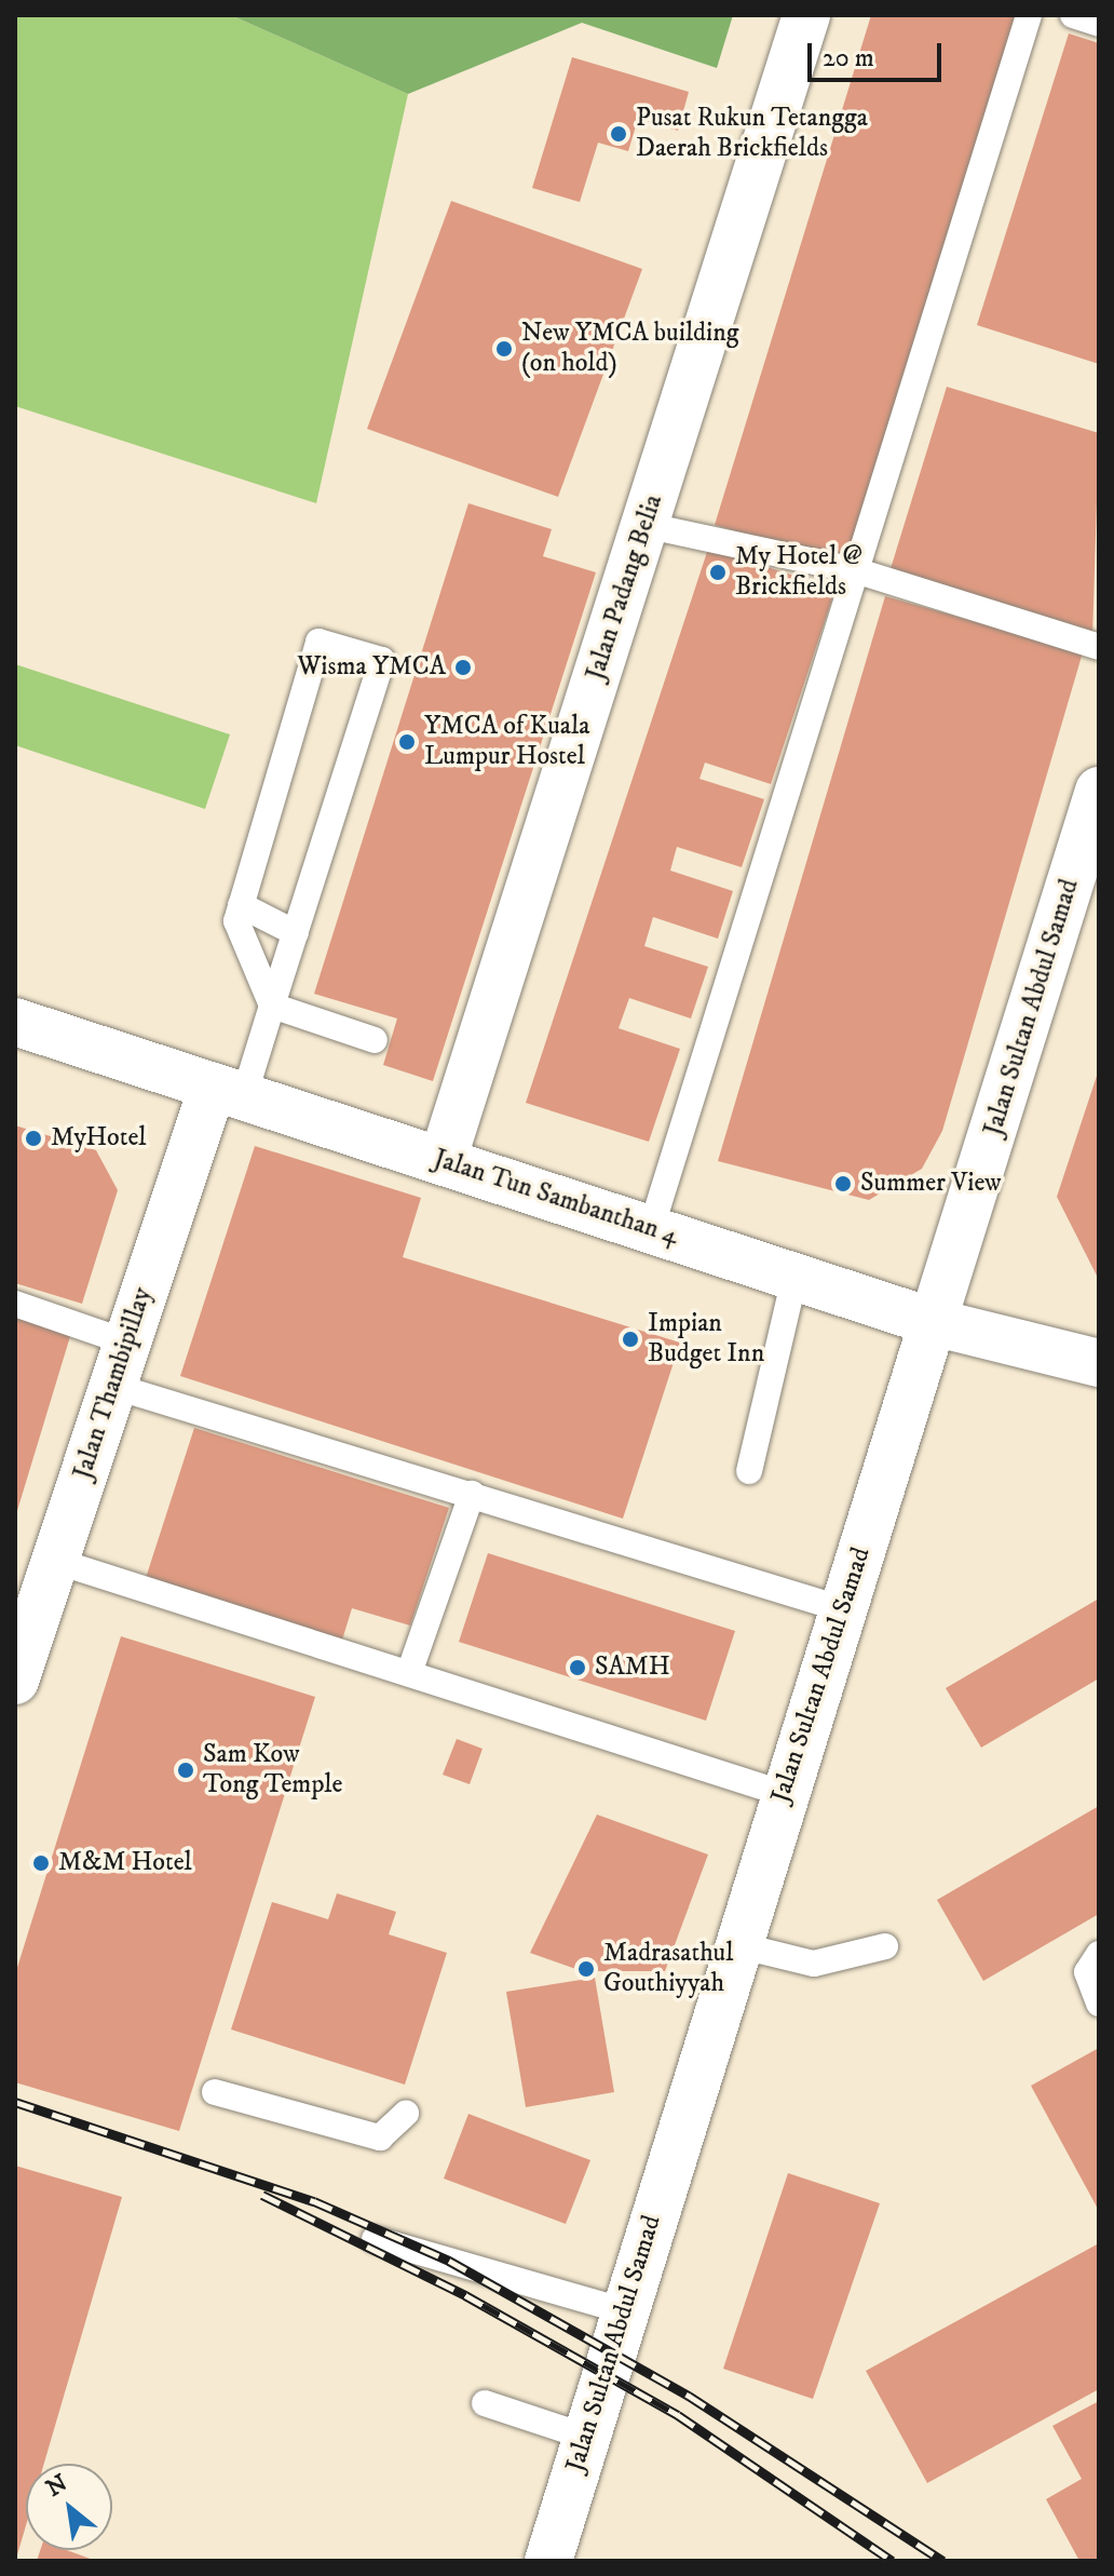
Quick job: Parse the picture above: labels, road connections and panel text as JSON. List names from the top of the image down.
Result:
{
  "streets": {
    "street": [
      "Jalan Padang Belia",
      "Jalan Sultan Abdul Samad",
      "Jalan Tun Sambanthan 4",
      "Jalan Thambipillay"
    ]
  },
  "crossings": [
    ["Jalan Padang Belia", "Jalan Tun Sambanthan 4"],
    ["Jalan Sultan Abdul Samad", "Jalan Tun Sambanthan 4"],
    ["Jalan Tun Sambanthan 4", "Jalan Thambipillay"]
  ],
  "places": [
    "Pusat Rukun Tetangga Daerah Brickfields",
    "New YMCA building (on hold)",
    "My Hotel @ Brickfields",
    "Wisma YMCA",
    "YMCA of Kuala Lumpur Hostel",
    "MyHotel",
    "Summer View",
    "Impian Budget Inn",
    "SAMH",
    "Sam Kow Tong Temple",
    "M&M Hotel",
    "Madrasathul Gouthiyyah"
  ],
  "scale_bar": "20 m",
  "north": "top left"
}
